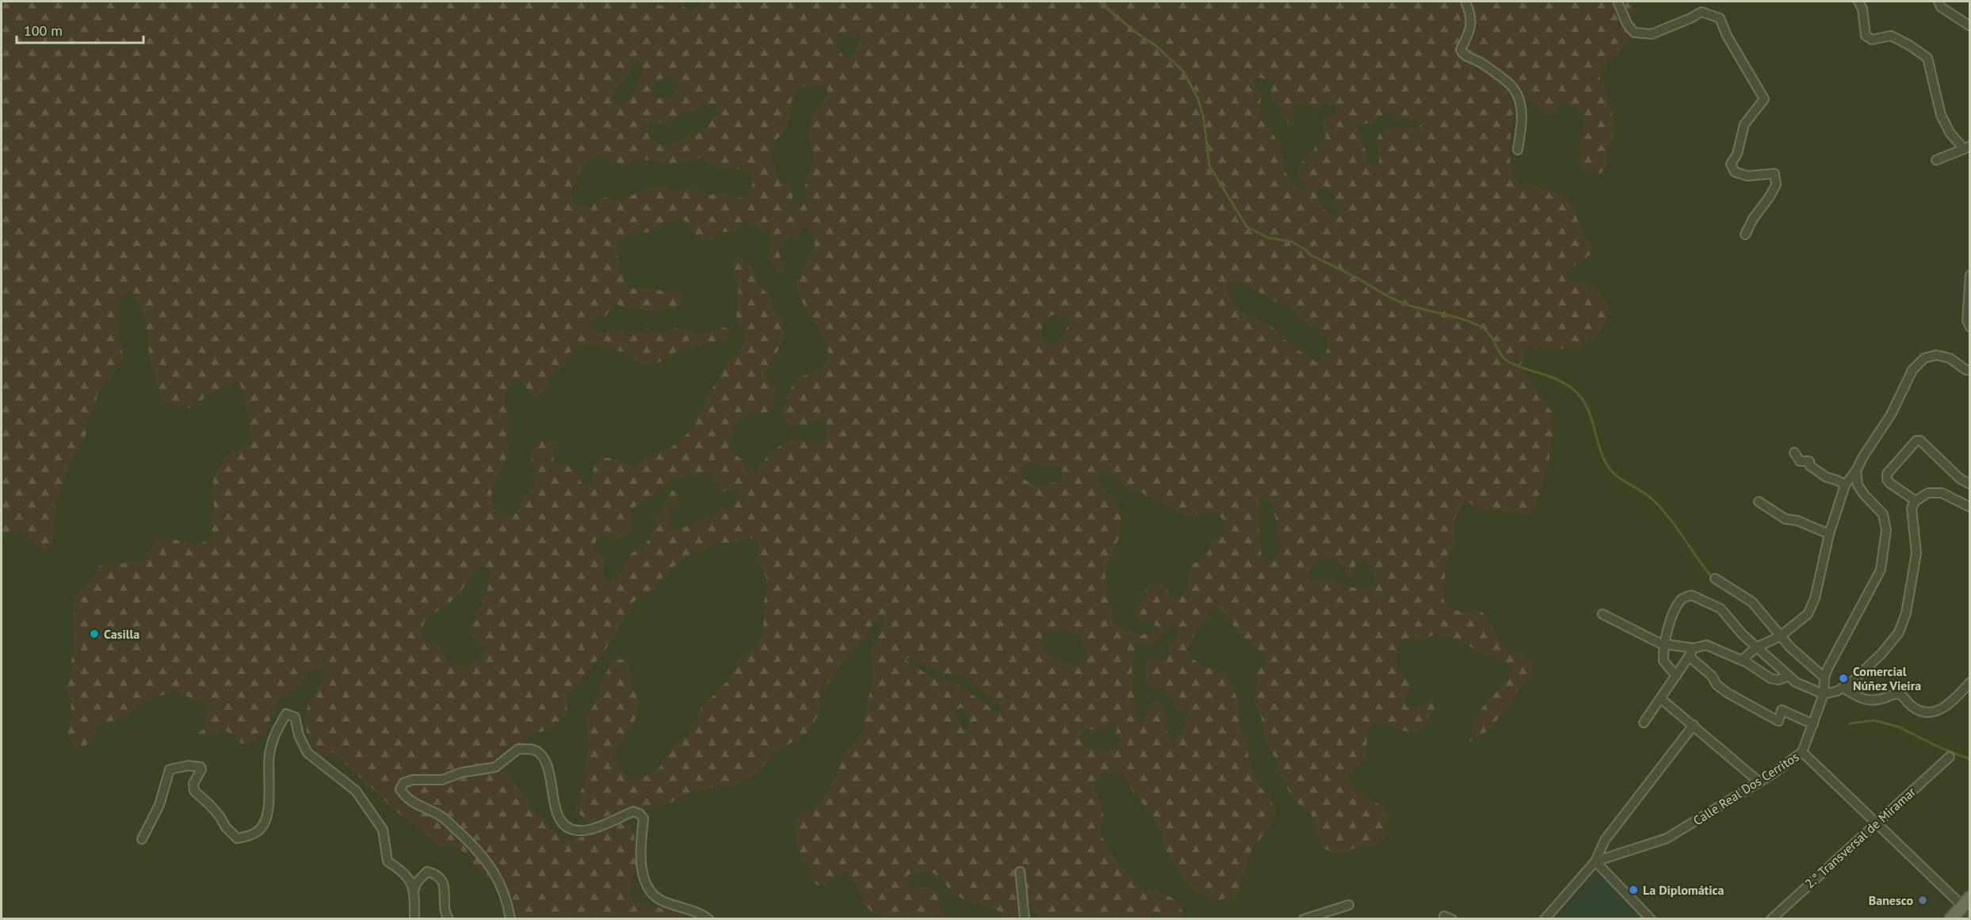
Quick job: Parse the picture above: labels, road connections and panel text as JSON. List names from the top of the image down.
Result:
{
  "streets": {
    "street": ["Calle Real Dos Cerritos", "2.° Transversal de Miramar"]
  },
  "places": [
    "Casilla",
    "Comercial Núñez Vieira",
    "La Diplomática",
    "Banesco"
  ],
  "scale_bar": "100 m"
}
